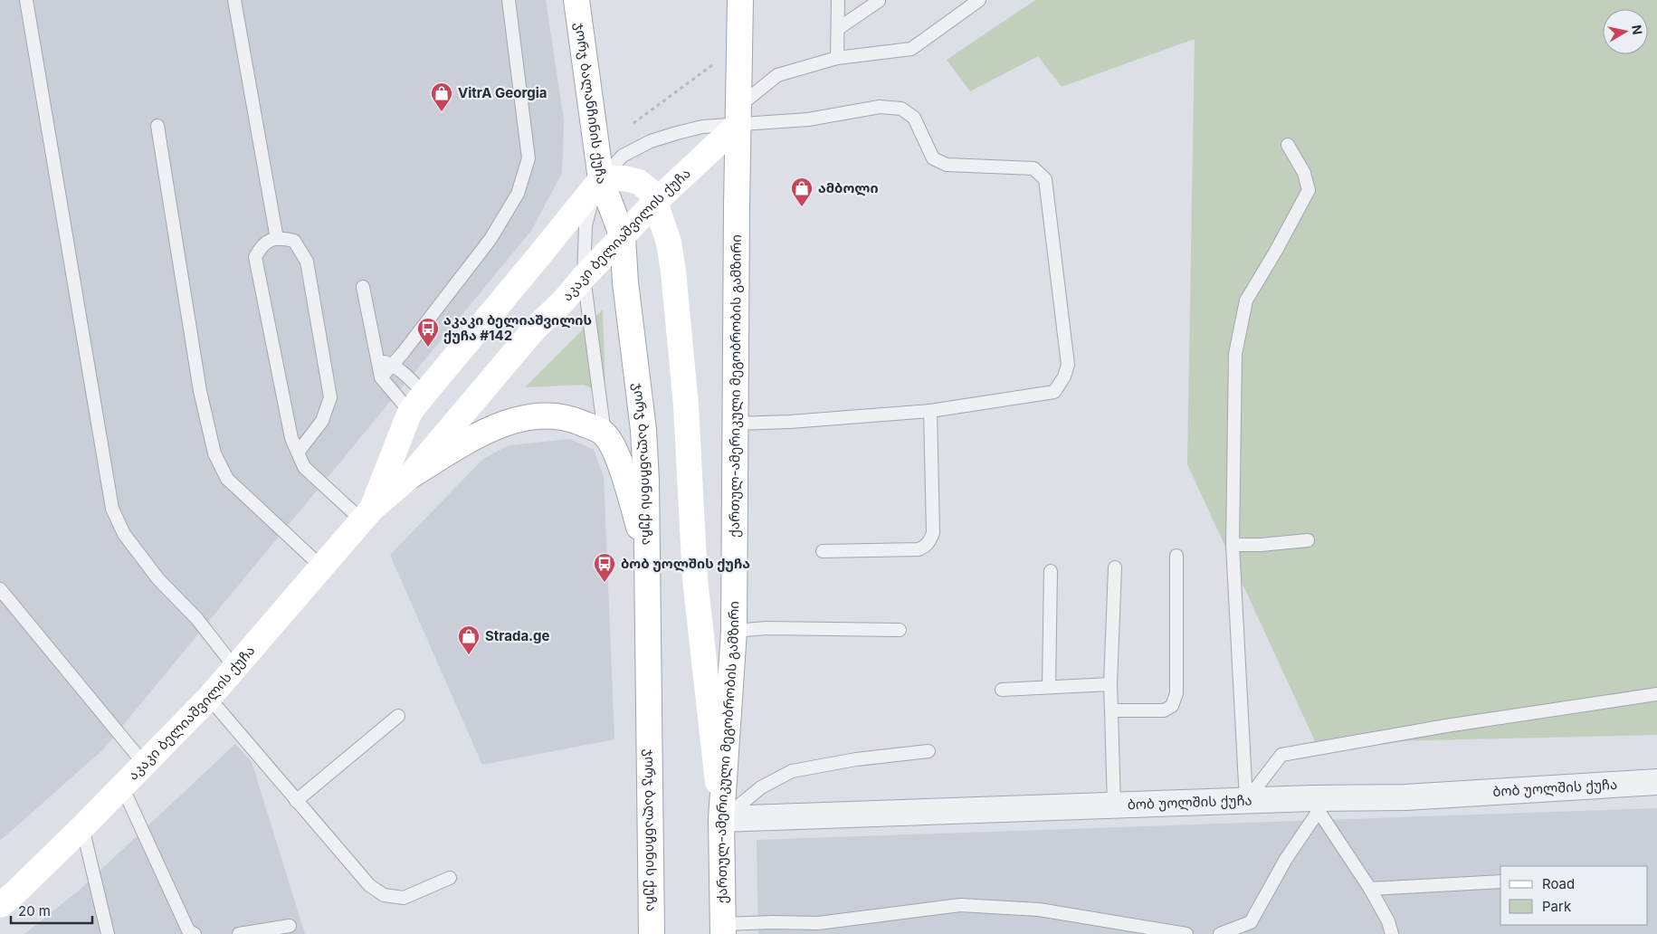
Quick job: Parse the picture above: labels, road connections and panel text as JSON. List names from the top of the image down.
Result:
{
  "streets": {
    "main road": ["ჯორჯ ბალანჩინის ქუჩა", "აკაკი ბელიაშვილის ქუჩა", "ქართულ-ამერიკული მეგობრობის გამზირი"],
    "street": ["ბობ უოლშის ქუჩა"]
  },
  "crossings": [
    ["ჯორჯ ბალანჩინის ქუჩა", "აკაკი ბელიაშვილის ქუჩა"],
    ["აკაკი ბელიაშვილის ქუჩა", "ქართულ-ამერიკული მეგობრობის გამზირი"],
    ["ქართულ-ამერიკული მეგობრობის გამზირი", "ბობ უოლშის ქუჩა"]
  ],
  "places": {
    "shop": ["VitrA Georgia", "ამბოლი", "Strada.ge"],
    "bus stop": ["აკაკი ბელიაშვილის ქუჩა #142", "ბობ უოლშის ქუჩა"]
  },
  "legend": ["Road", "Park"],
  "scale_bar": "20 m",
  "north": "right"
}
